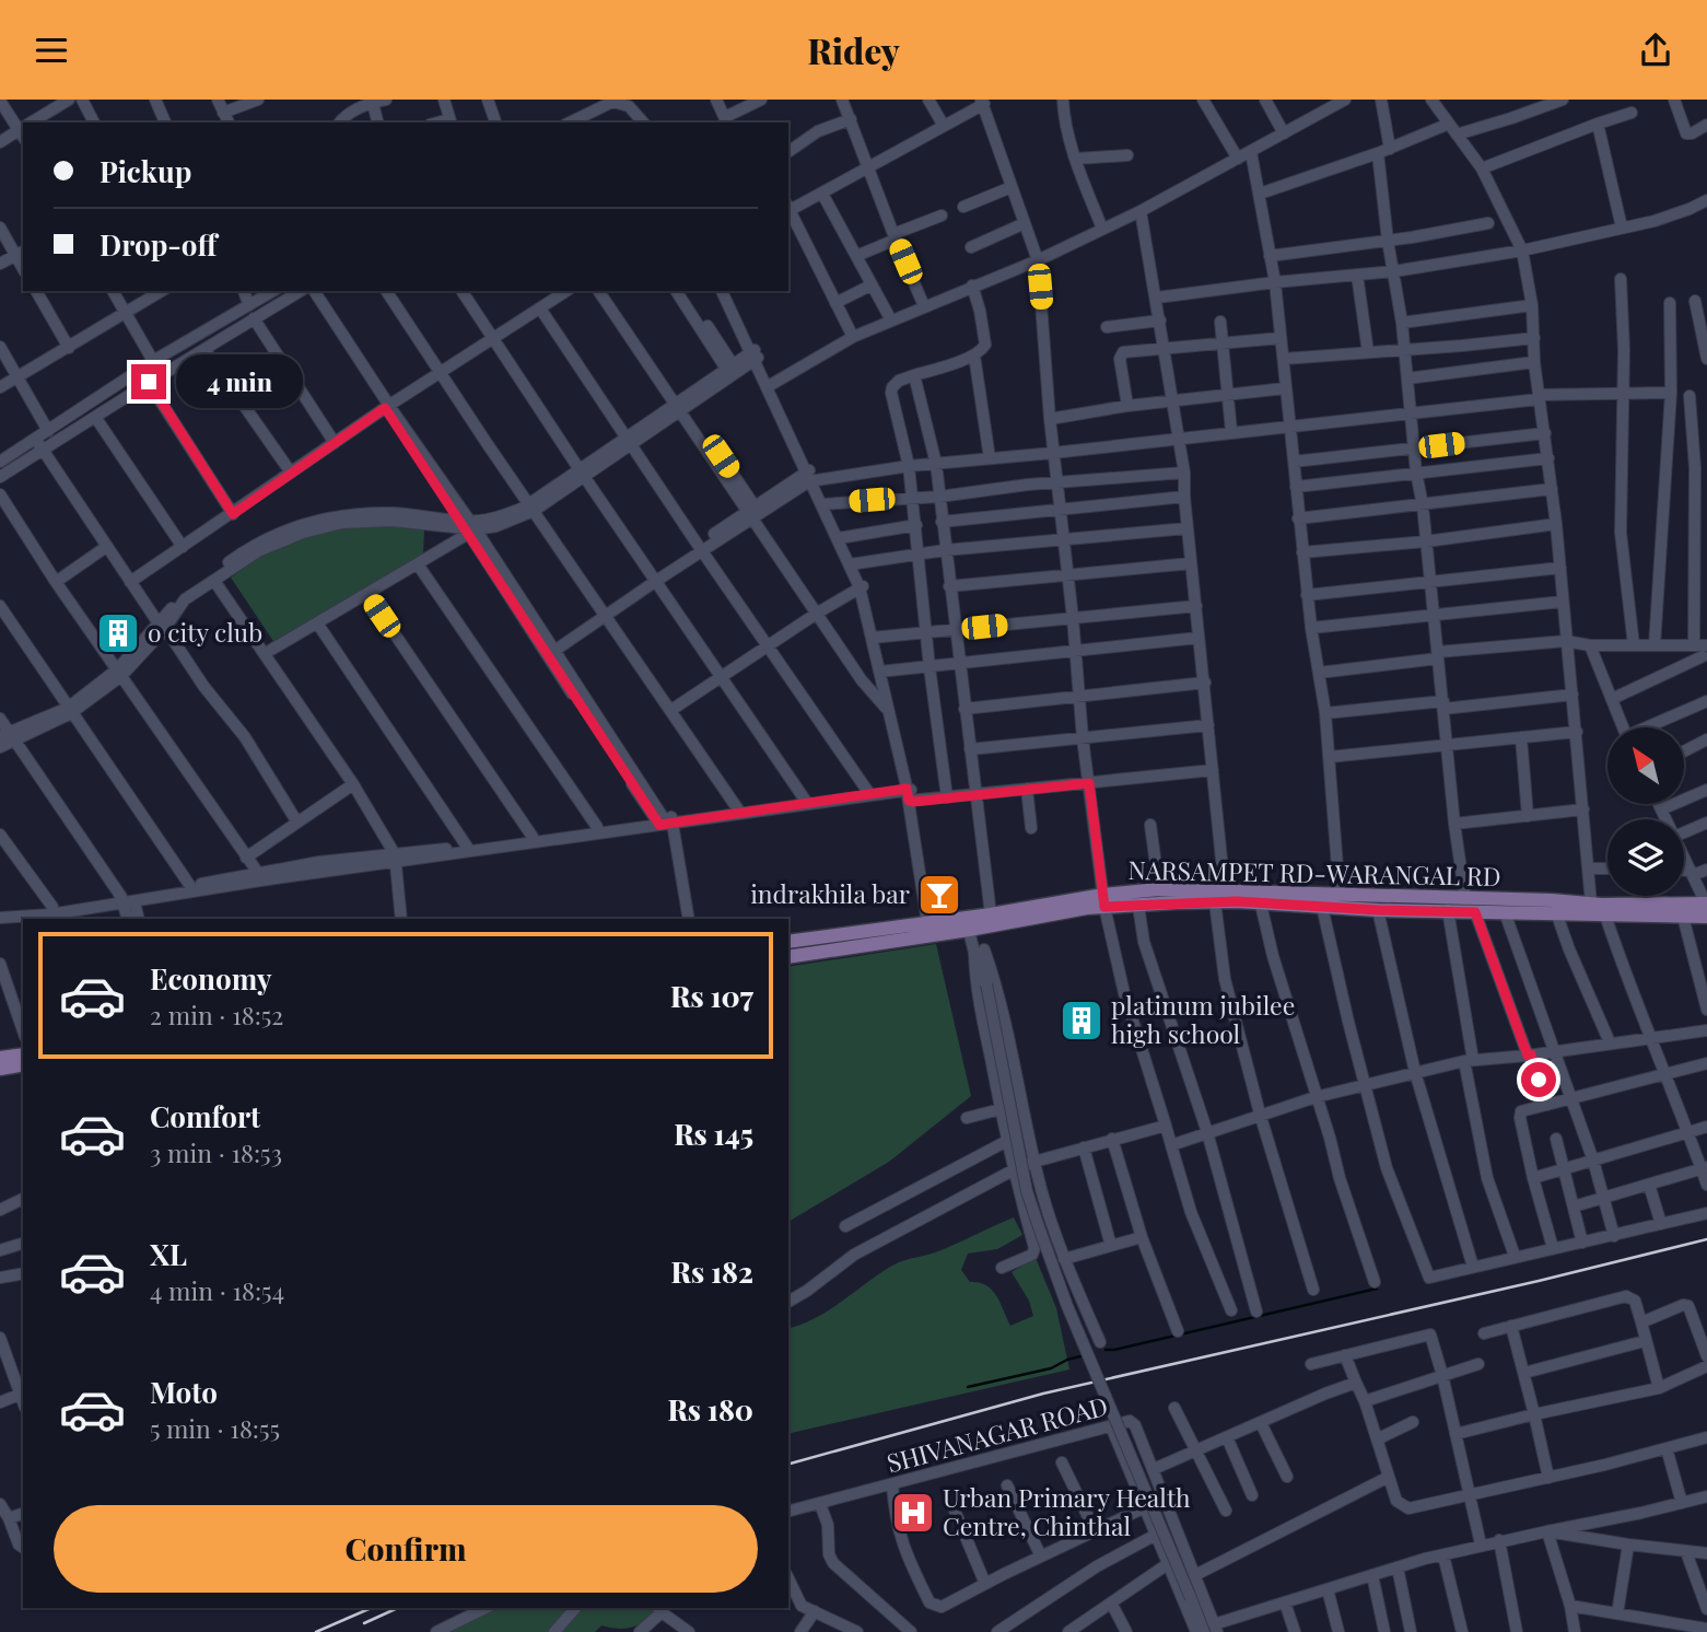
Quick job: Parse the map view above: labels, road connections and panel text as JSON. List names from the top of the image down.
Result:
{
  "streets": {
    "main road": ["NARSAMPET RD-WARANGAL RD"],
    "street": ["SHIVANAGAR ROAD"]
  },
  "places": {
    "building": ["o city club", "platinum jubilee high school"],
    "bar": ["indrakhila bar"],
    "hospital": ["Urban Primary Health Centre, Chinthal"]
  },
  "north": "top left",
  "page": {
    "header": "Ridey",
    "banner": ["Pickup", "Drop-off"],
    "bubble": "4 min",
    "list": [
      {
        "name": "Economy",
        "note": "2 min · 18:52",
        "value": "Rs 107"
      },
      {
        "name": "Comfort",
        "note": "3 min · 18:53",
        "value": "Rs 145"
      },
      {
        "name": "XL",
        "note": "4 min · 18:54",
        "value": "Rs 182"
      },
      {
        "name": "Moto",
        "note": "5 min · 18:55",
        "value": "Rs 180"
      }
    ],
    "buttons": "Confirm"
  }
}
